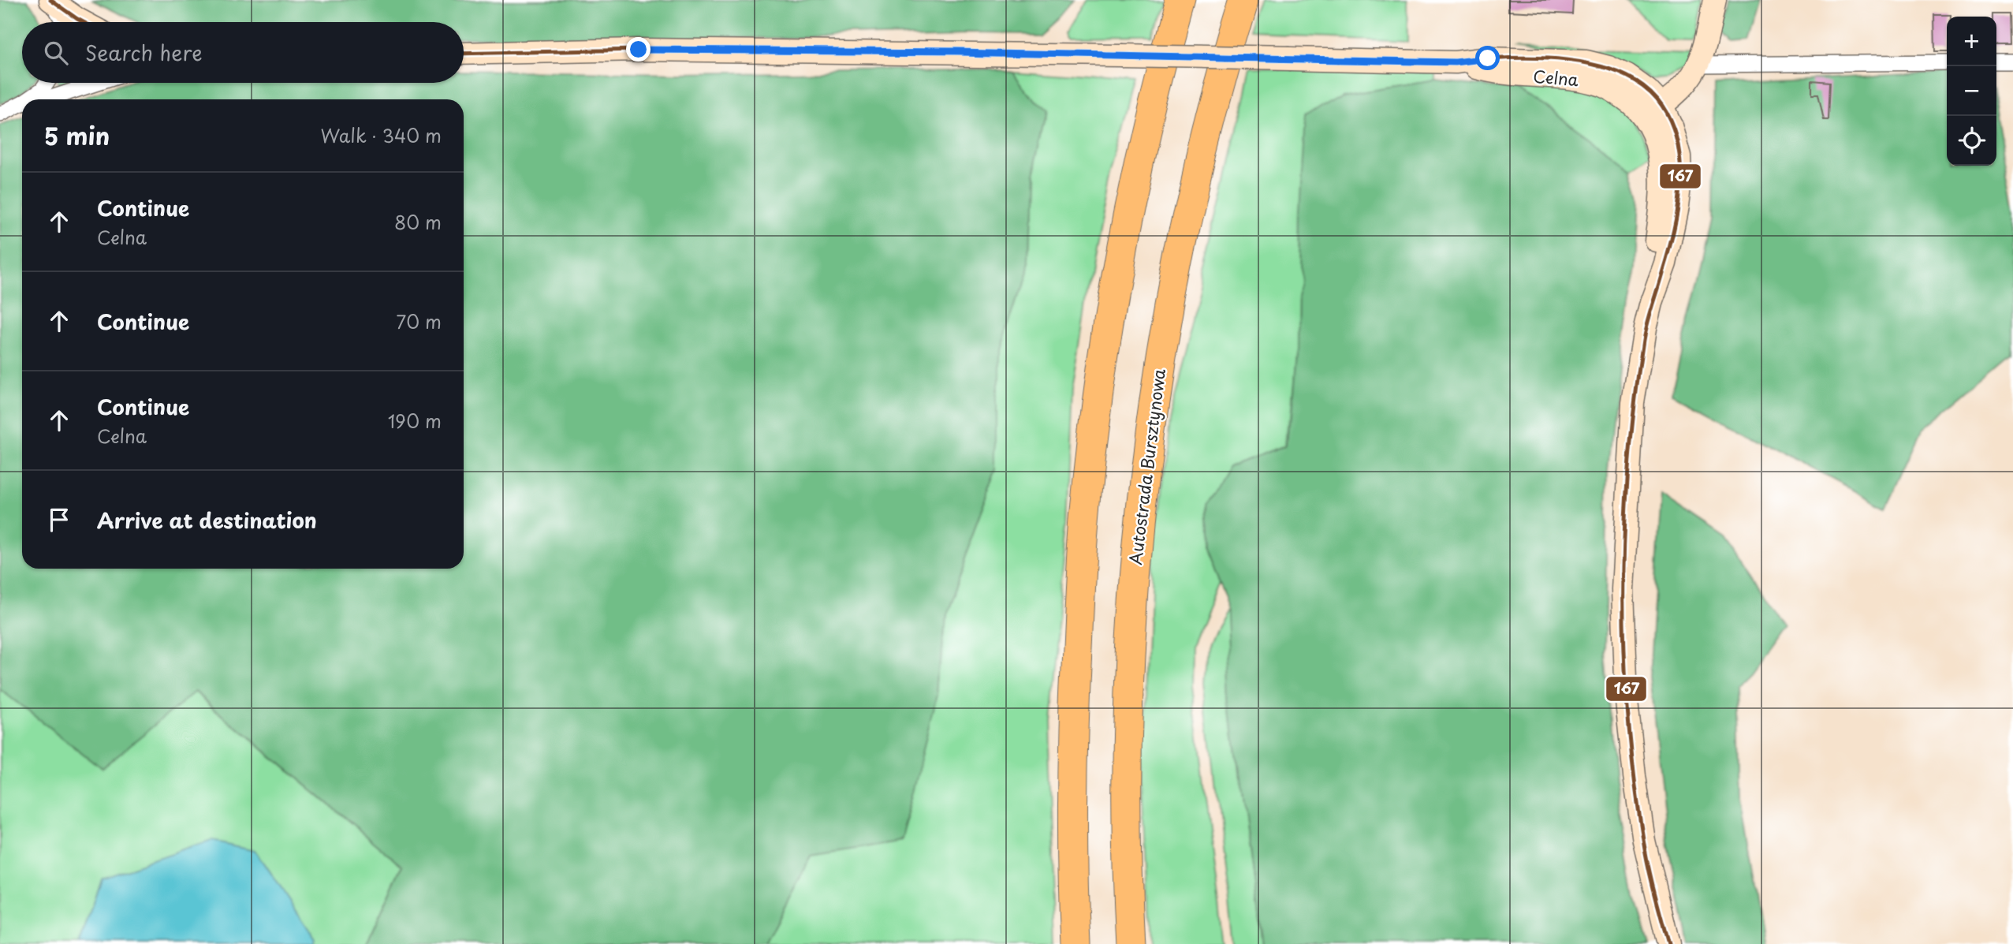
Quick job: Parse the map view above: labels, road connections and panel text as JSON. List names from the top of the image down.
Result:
{
  "streets": {
    "highway": ["Autostrada Bursztynowa"],
    "street": ["Celna"]
  },
  "lines": ["transit line 167"],
  "page": {
    "map_buttons": ["+", "−"],
    "search": "Search here",
    "heading": ["5 min", "Walk · 340 m"],
    "list": [
      ["Continue", "Celna", "80 m"],
      ["Continue", "70 m"],
      ["Continue", "Celna", "190 m"],
      "Arrive at destination"
    ]
  }
}
